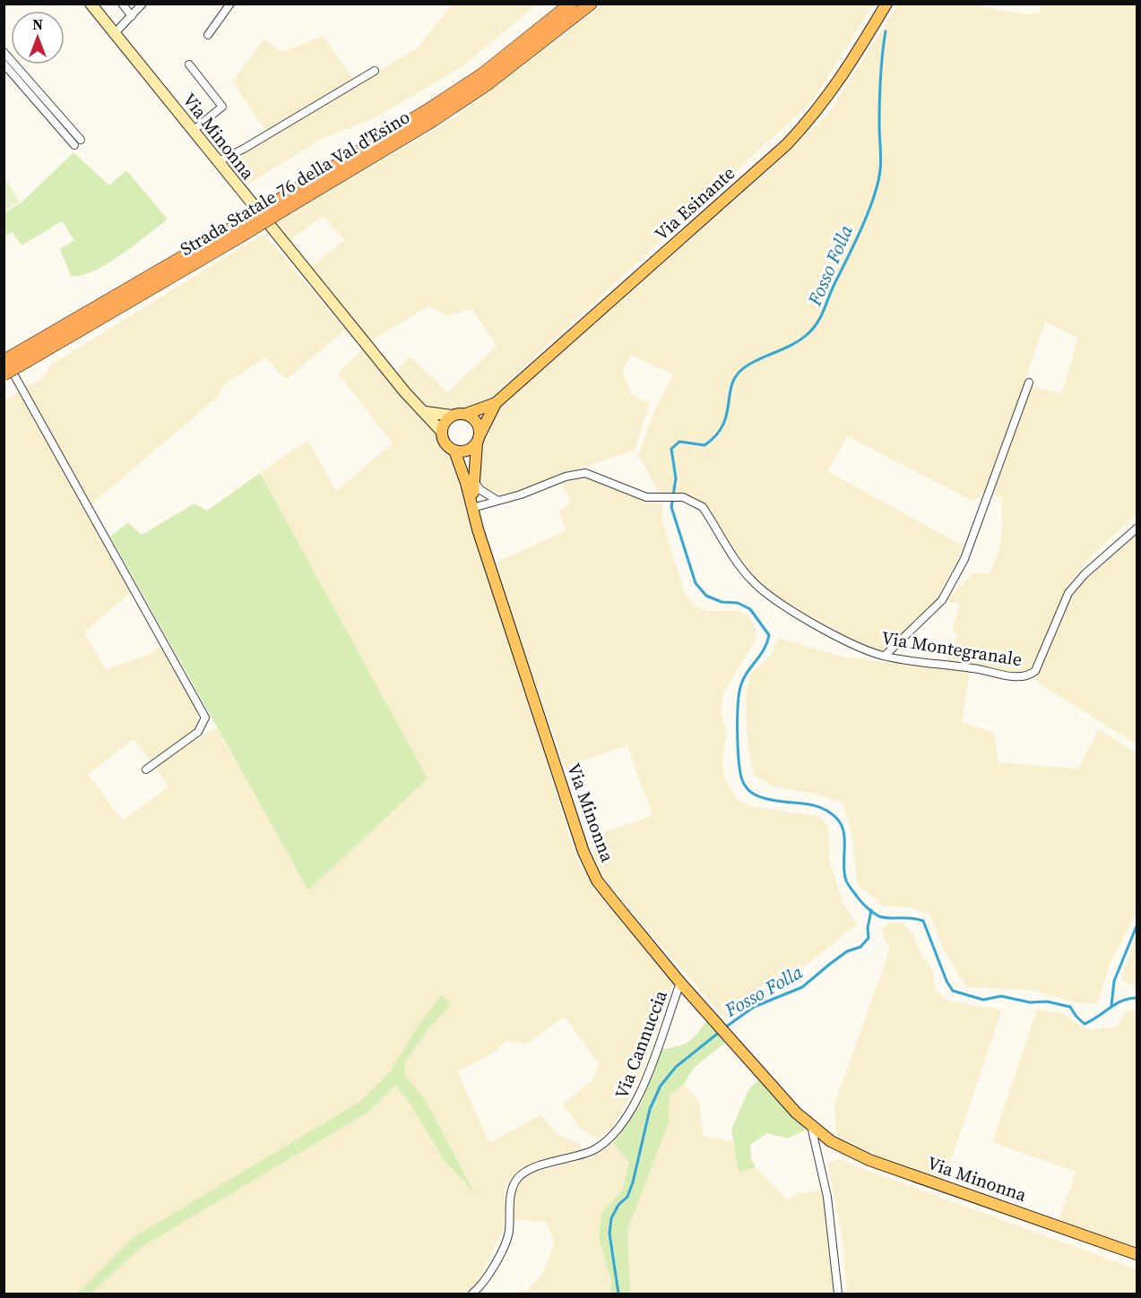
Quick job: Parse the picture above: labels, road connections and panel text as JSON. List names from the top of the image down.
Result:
{
  "streets": {
    "highway": ["Strada Statale 76 della Val d'Esino"],
    "main road": ["Via Minonna", "Via Esinante"],
    "street": ["Via Montegranale", "Via Cannuccia"]
  },
  "crossings": [
    ["Via Minonna", "Via Esinante"],
    ["Via Minonna", "Via Montegranale"],
    ["Via Minonna", "Via Cannuccia"]
  ],
  "water": ["Fosso Folla"],
  "north": "top"
}
